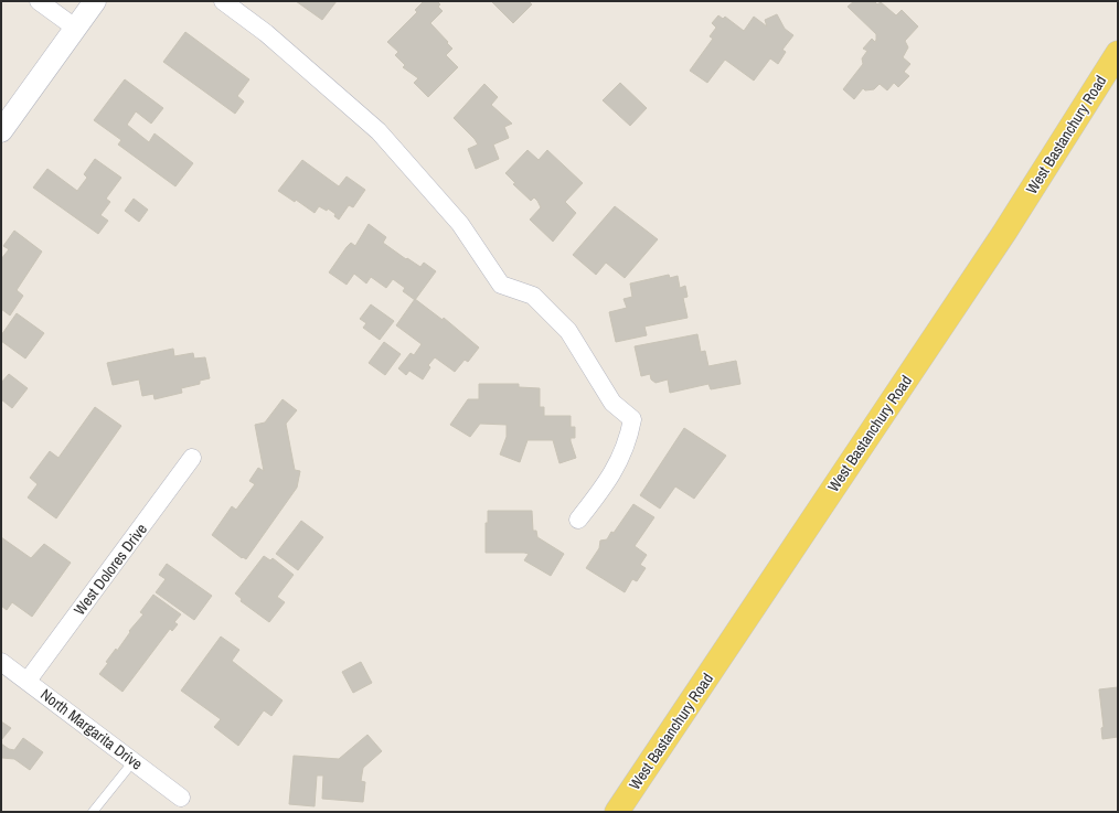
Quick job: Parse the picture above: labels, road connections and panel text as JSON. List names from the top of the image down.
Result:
{
  "streets": {
    "main road": ["West Bastanchury Road"],
    "street": ["West Dolores Drive", "North Margarita Drive"]
  },
  "crossings": [
    ["West Dolores Drive", "North Margarita Drive"]
  ]
}
